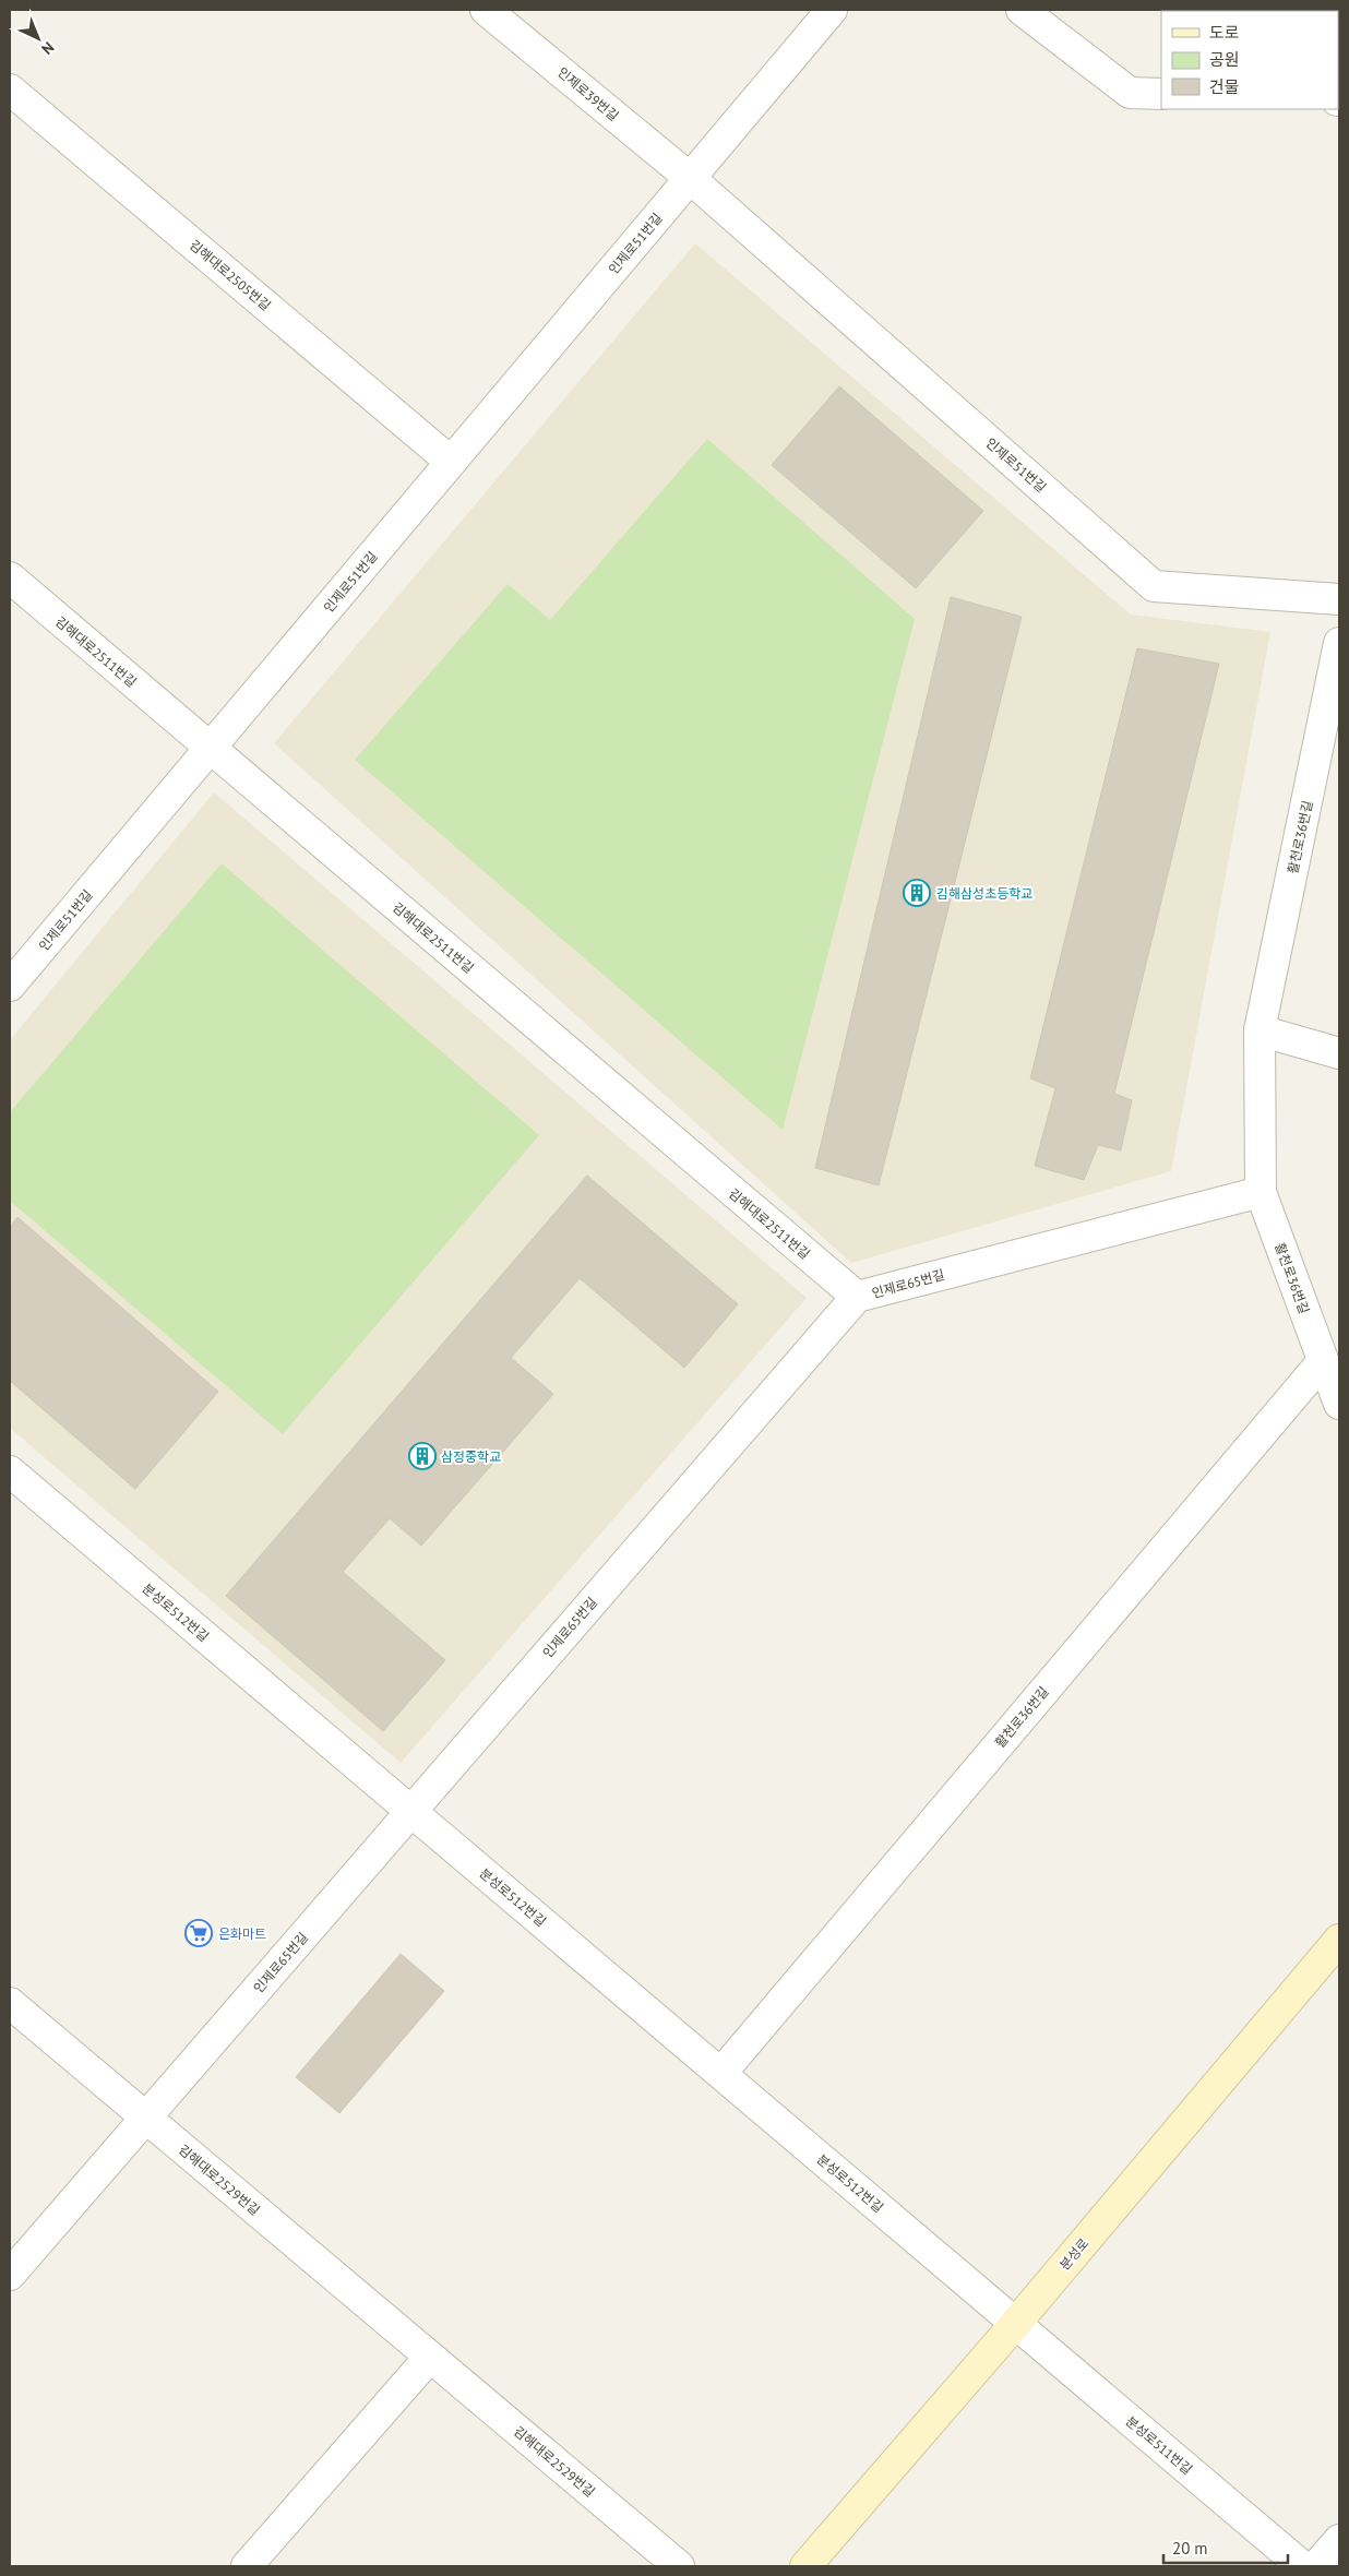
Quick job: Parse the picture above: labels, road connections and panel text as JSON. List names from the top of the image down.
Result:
{
  "streets": {
    "main road": ["분성로"],
    "street": [
      "인제로39번길",
      "인제로51번길",
      "김해대로2505번길",
      "김해대로2511번길",
      "활천로36번길",
      "인제로65번길",
      "분성로512번길",
      "김해대로2529번길",
      "분성로511번길"
    ]
  },
  "crossings": [
    ["인제로39번길", "인제로51번길"],
    ["인제로51번길", "김해대로2505번길"],
    ["인제로51번길", "김해대로2511번길"],
    ["김해대로2511번길", "인제로65번길"],
    ["활천로36번길", "인제로65번길"],
    ["활천로36번길", "분성로512번길"],
    ["인제로65번길", "분성로512번길"],
    ["인제로65번길", "김해대로2529번길"],
    ["분성로512번길", "분성로"],
    ["분성로512번길", "분성로511번길"],
    ["분성로", "분성로511번길"]
  ],
  "places": {
    "building": ["김해삼성초등학교", "삼정중학교"],
    "supermarket": ["은화마트"]
  },
  "legend": ["도로", "공원", "건물"],
  "scale_bar": "20 m",
  "north": "bottom right"
}
